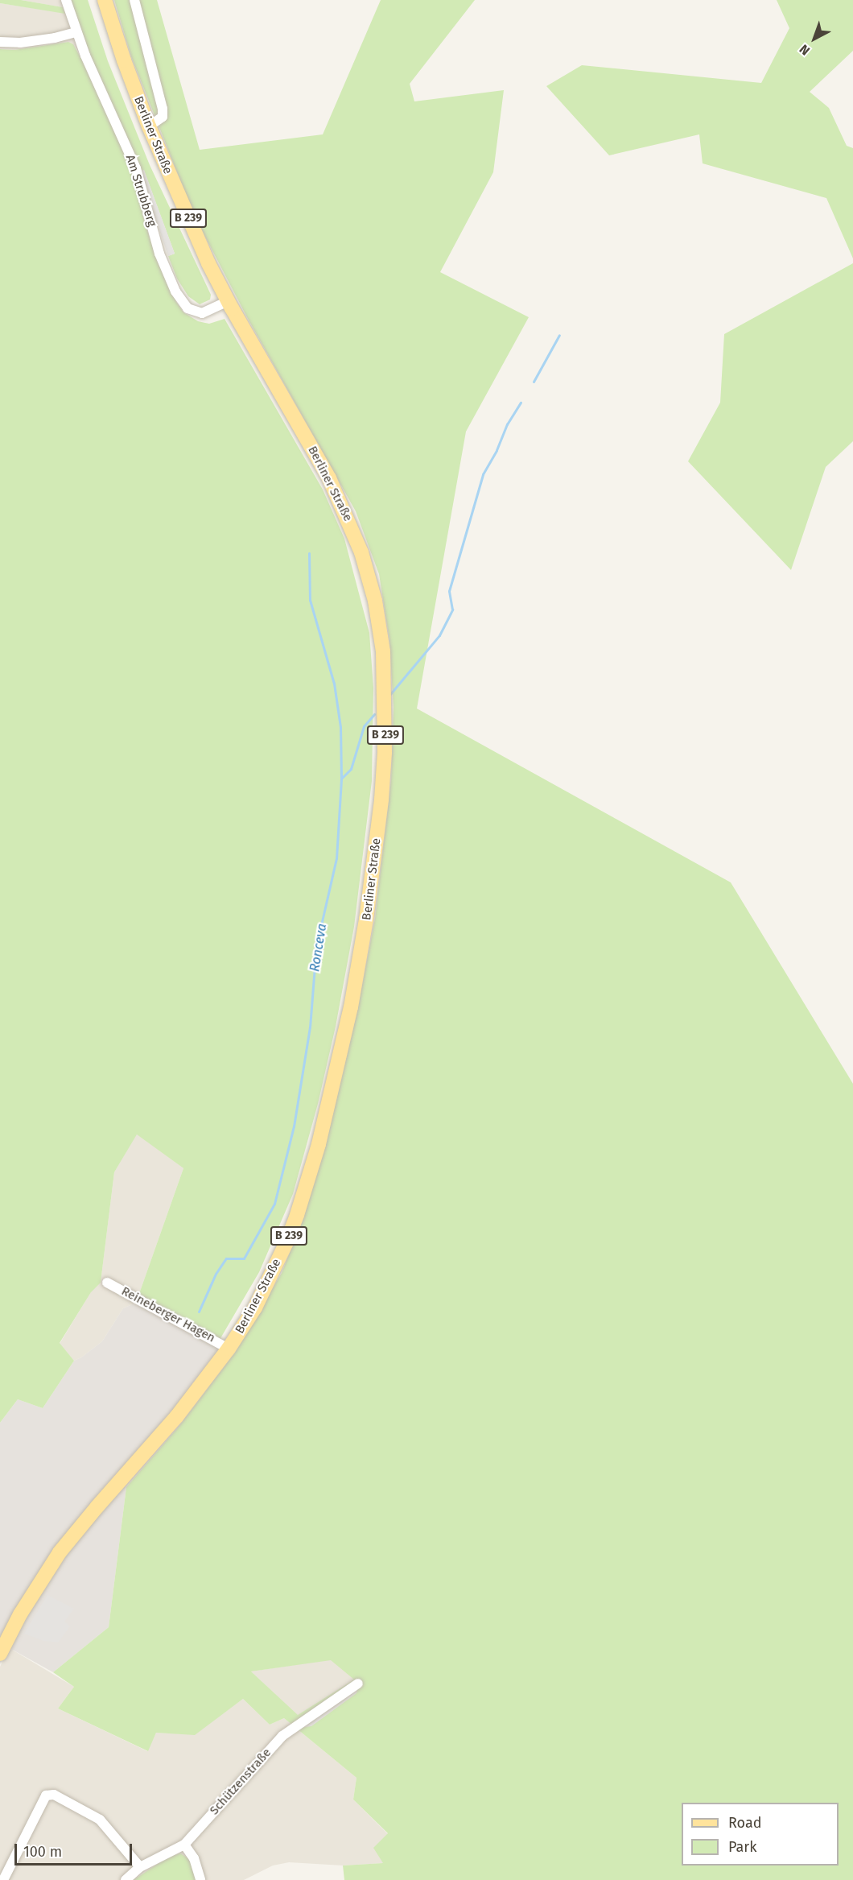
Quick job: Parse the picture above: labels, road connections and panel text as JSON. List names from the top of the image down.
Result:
{
  "streets": {
    "main road": ["Berliner Straße", "B 239"],
    "street": ["Am Strubberg", "Reineberger Hagen", "Schützenstraße"]
  },
  "crossings": [
    ["Berliner Straße", "Am Strubberg"],
    ["Berliner Straße", "Reineberger Hagen"]
  ],
  "water": ["Ronceva"],
  "legend": ["Road", "Park"],
  "scale_bar": "100 m",
  "north": "bottom left"
}
